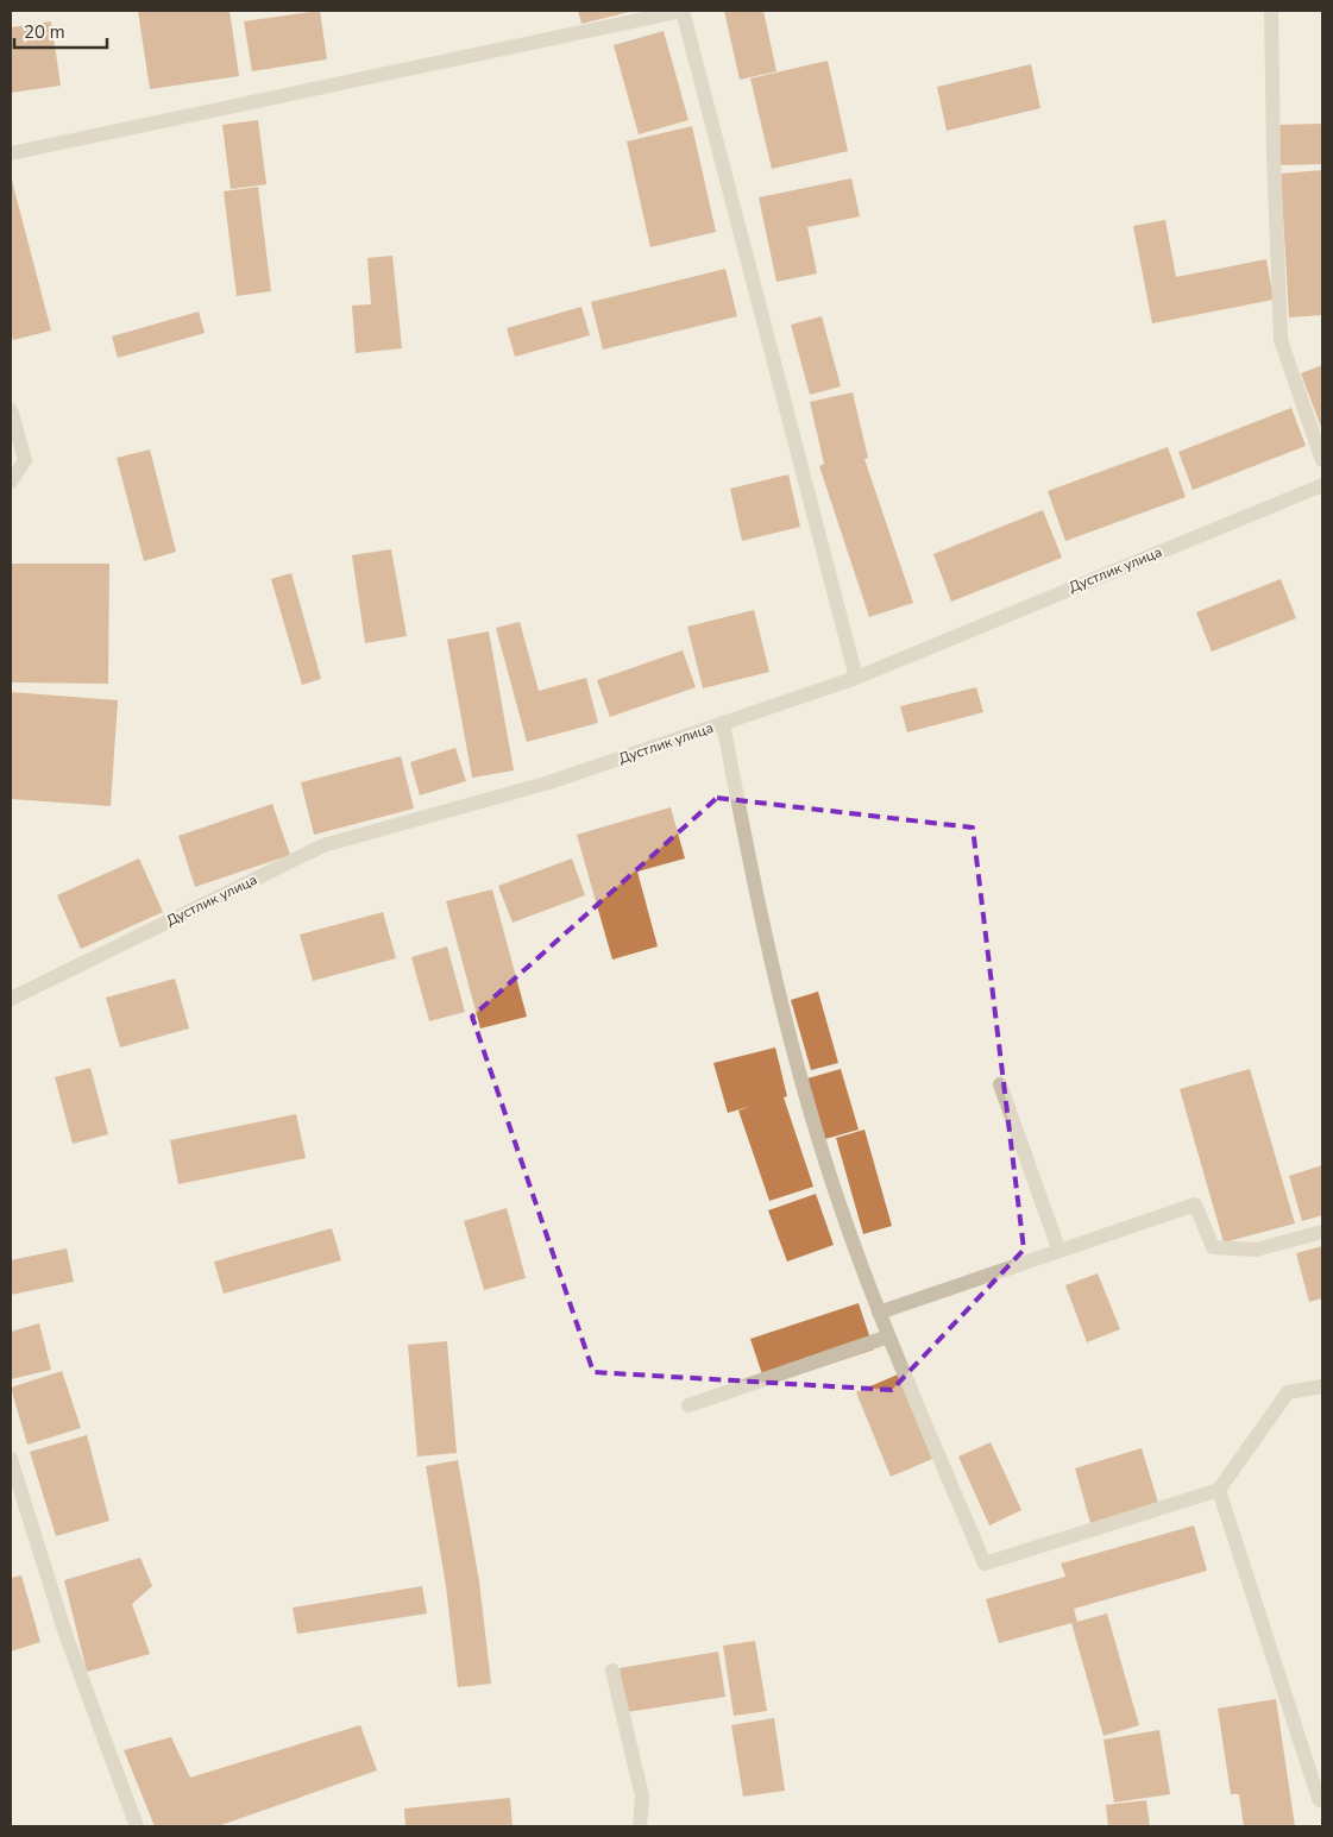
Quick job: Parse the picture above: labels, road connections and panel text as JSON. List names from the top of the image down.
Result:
{
  "streets": {
    "street": ["Дустлик улица"]
  },
  "scale_bar": "20 m"
}
